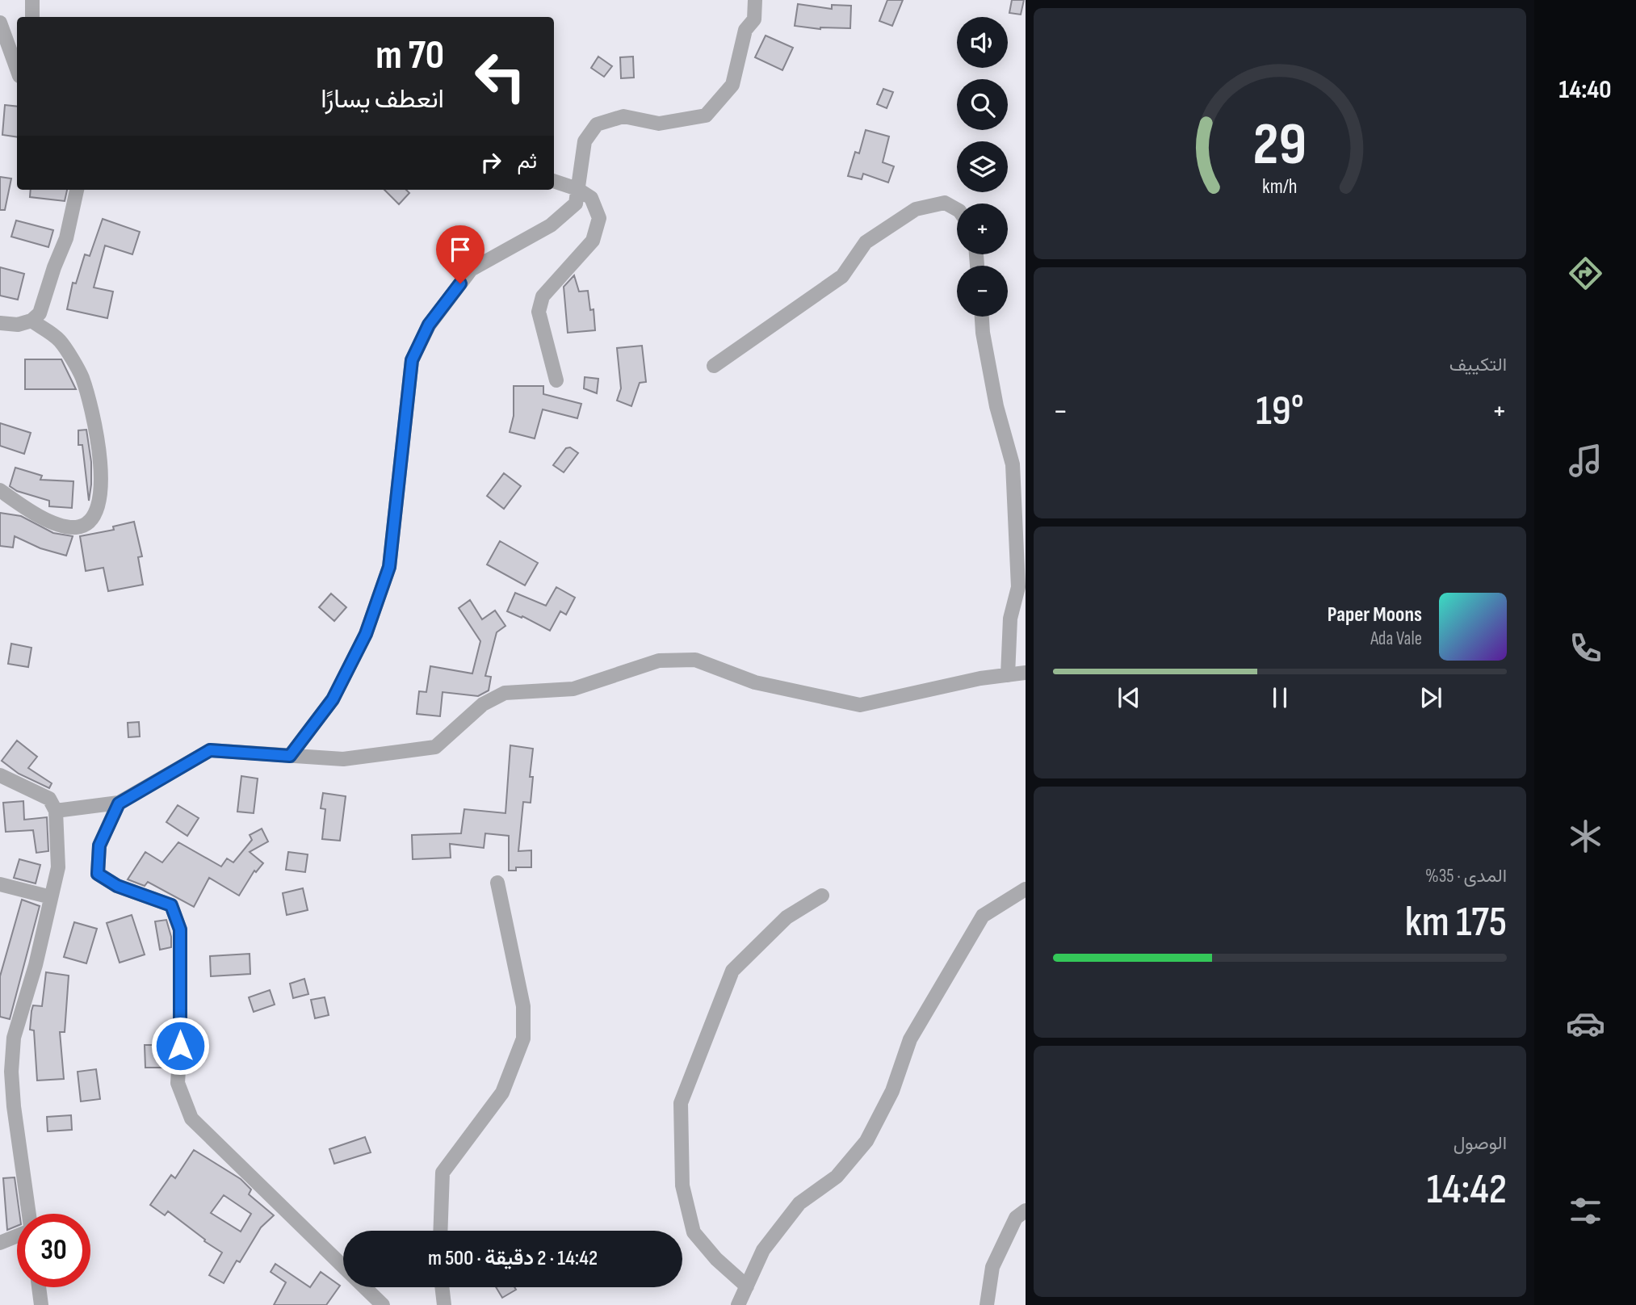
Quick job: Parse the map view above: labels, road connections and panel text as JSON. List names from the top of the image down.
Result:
{
  "page": {
    "tabs": "14:40",
    "map_buttons": ["+", "−"],
    "turn": ["70 m", "انعطف يسارًا"],
    "then": "ثم",
    "tile": [
      "التكييف",
      ["المدى · 35%", "175 km"],
      ["الوصول", "14:42"]
    ],
    "heat": ["−", "19°", "+"],
    "song": ["Paper Moons", "Ada Vale"],
    "limit": "30",
    "trip": "14:42 · 2 دقيقة · 500 m",
    "gauge": ["29", "km/h"]
  }
}
